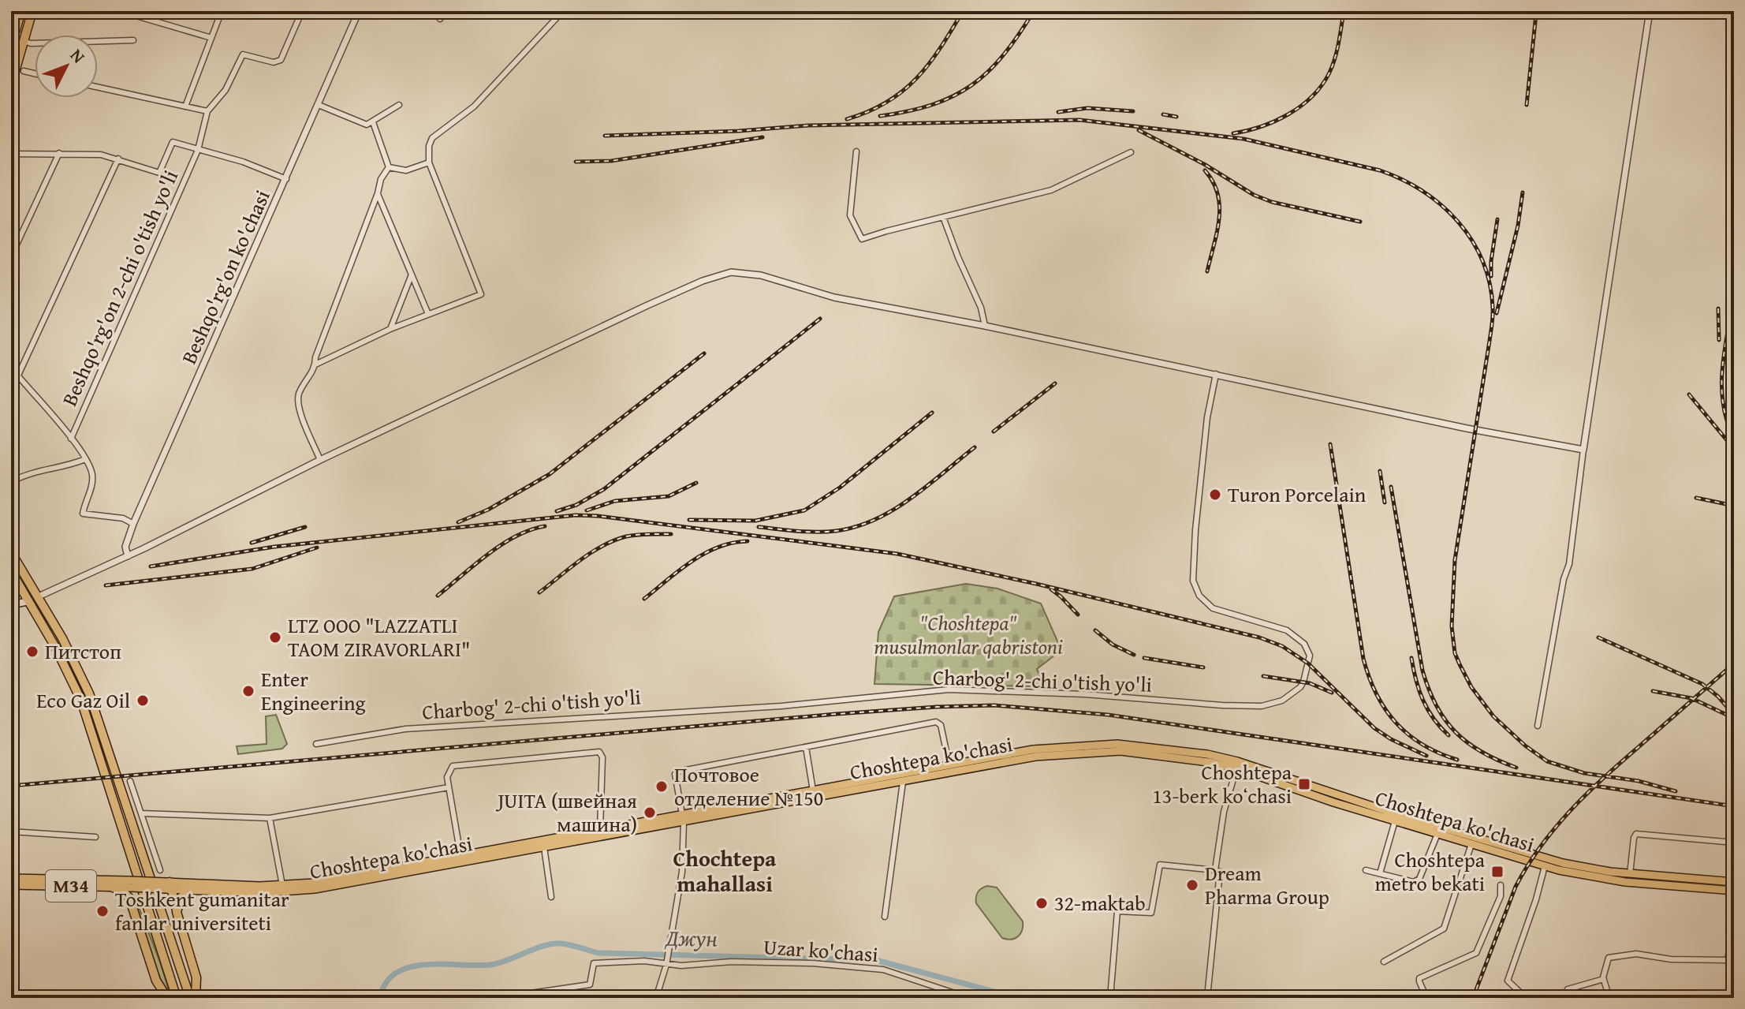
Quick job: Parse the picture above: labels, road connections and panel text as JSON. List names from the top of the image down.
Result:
{
  "streets": {
    "main road": ["Choshtepa ko'chasi", "M34"],
    "street": [
      "Beshqo'rg'on ko'chasi",
      "Beshqo'rg'on 2-chi o'tish yo'li",
      "Charbog' 2-chi o'tish yo'li",
      "Uzar ko'chasi"
    ]
  },
  "districts": ["Chochtepa mahallasi"],
  "water": ["Джун"],
  "parks": ["\"Choshtepa\" musulmonlar qabristoni"],
  "places": {
    "other": [
      "Turon Porcelain",
      "LTZ OOO \"LAZZATLI TAOM ZIRAVORLARI\"",
      "Питстоп",
      "Enter Engineering",
      "Eco Gaz Oil",
      "Почтовое отделение №150",
      "JUITA (швейная машина)",
      "Dream Pharma Group",
      "32-maktab",
      "Toshkent gumanitar fanlar universiteti"
    ],
    "transit": ["Choshtepa 13-berk koʻchasi", "Choshtepa metro bekati"]
  },
  "north": "top right"
}
